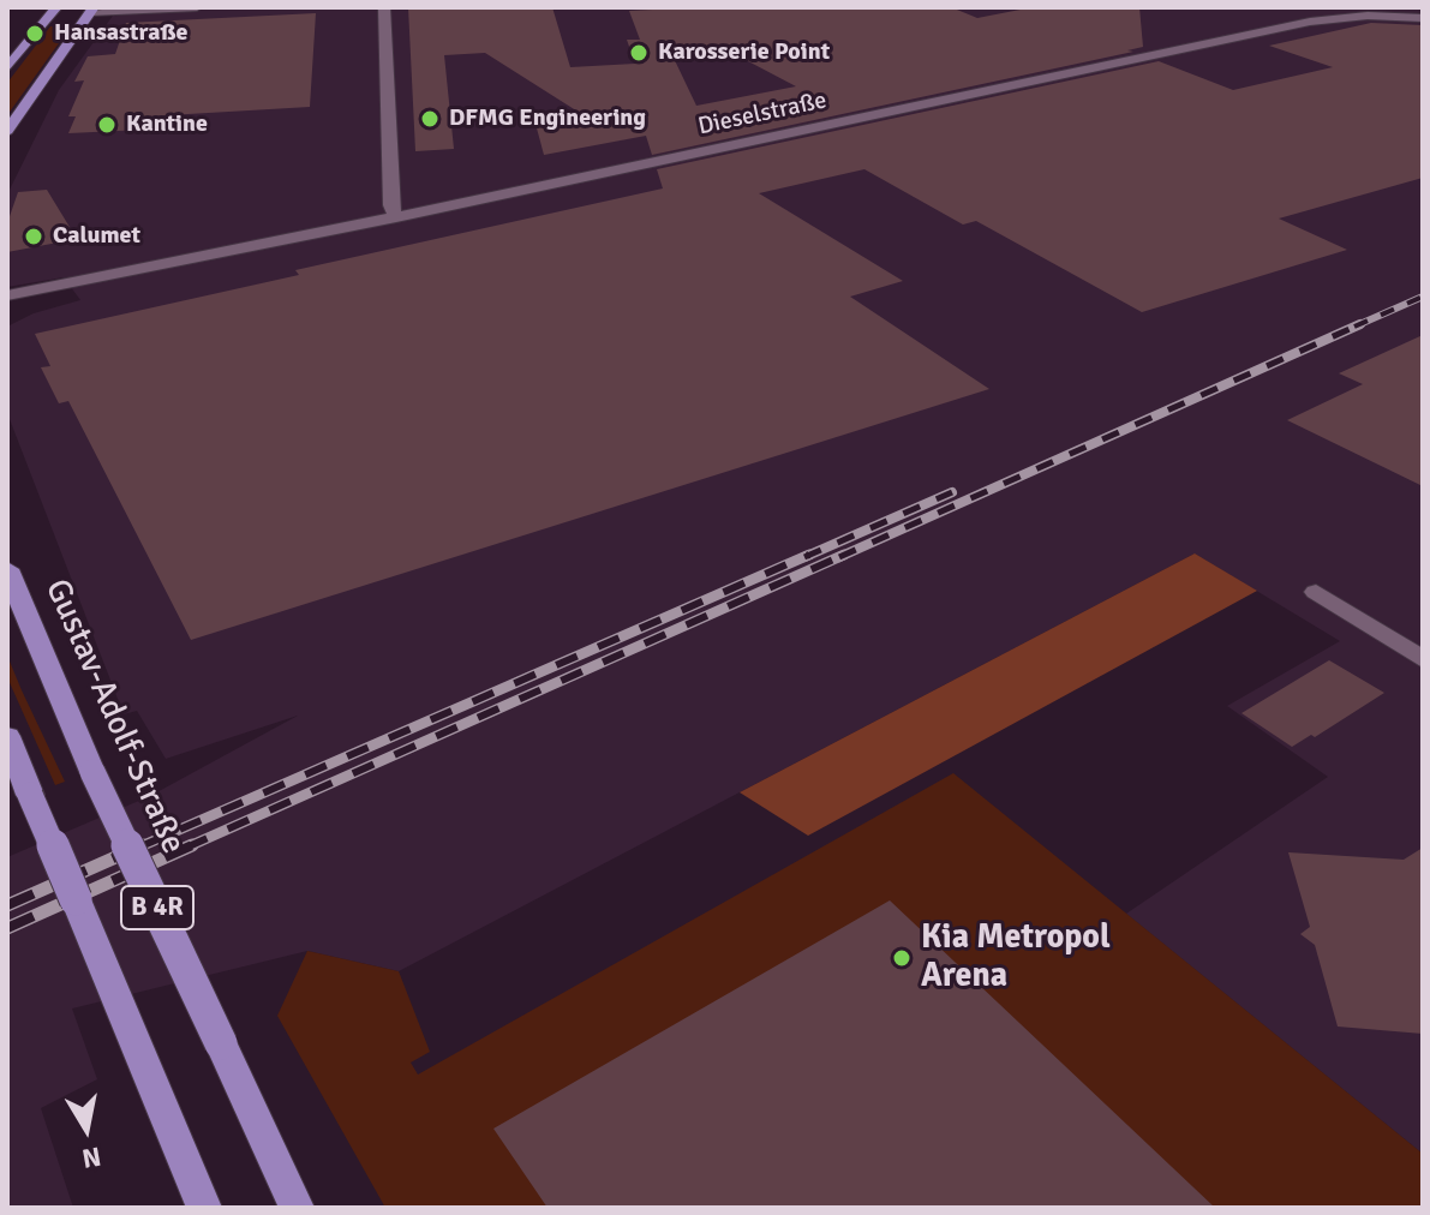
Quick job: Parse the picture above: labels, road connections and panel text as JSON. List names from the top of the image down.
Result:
{
  "streets": {
    "main road": ["Gustav-Adolf-Straße", "B 4R"],
    "street": ["Dieselstraße"]
  },
  "places": [
    "Hansastraße",
    "Karosserie Point",
    "DFMG Engineering",
    "Kantine",
    "Calumet",
    "Kia Metropol Arena"
  ],
  "north": "bottom"
}
